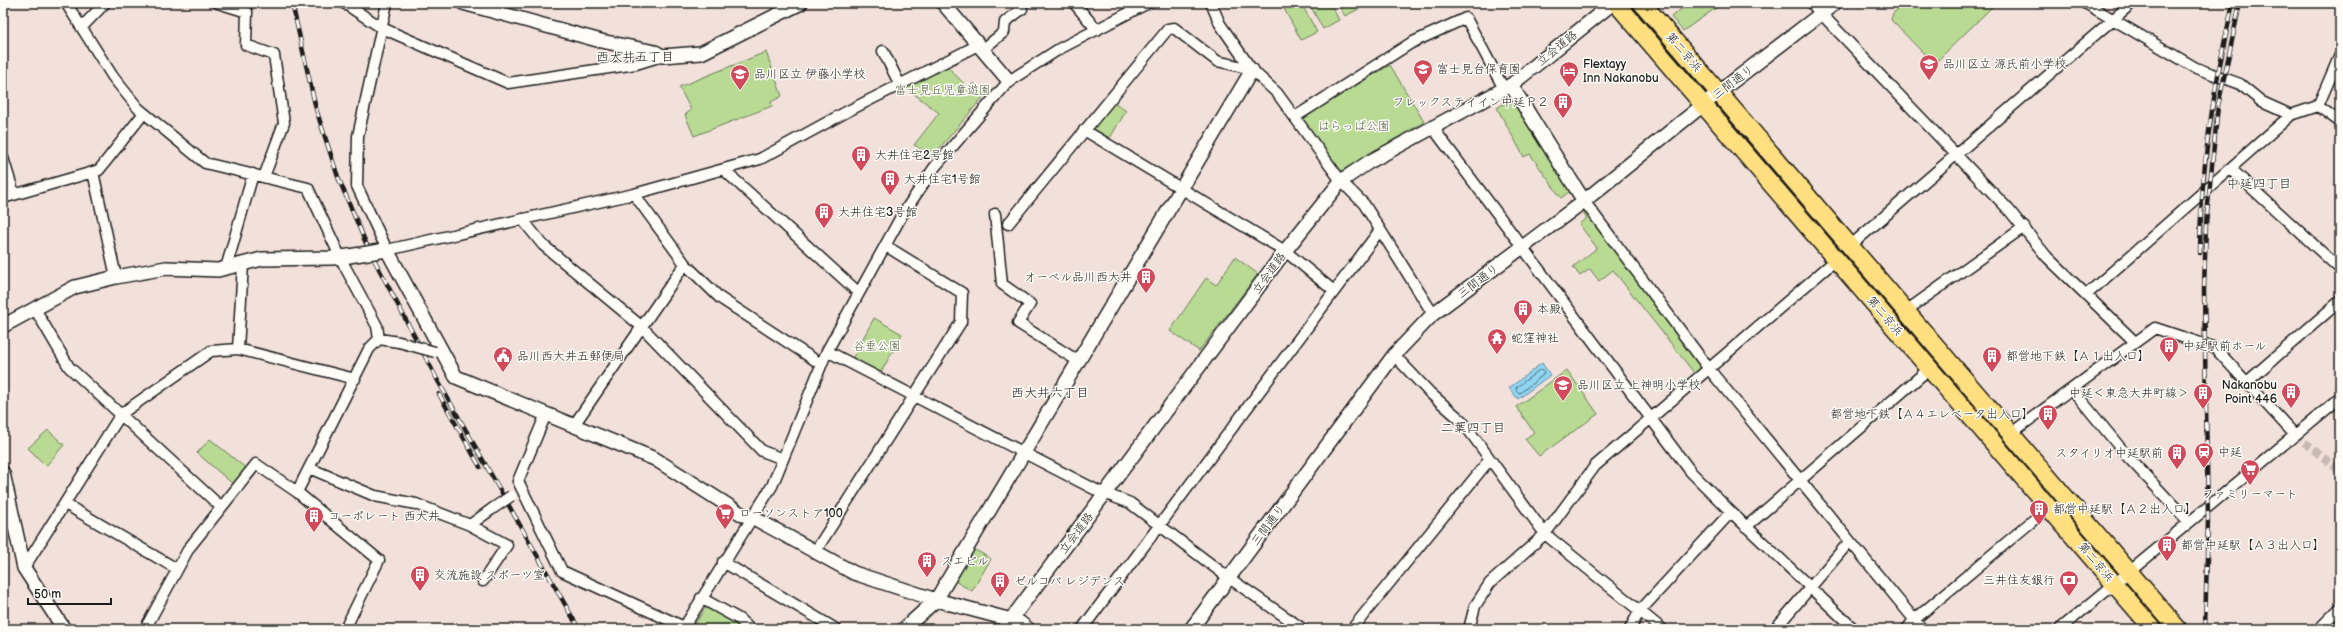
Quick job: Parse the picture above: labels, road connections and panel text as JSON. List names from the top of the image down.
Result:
{
  "streets": {
    "highway": ["第二京浜"],
    "street": ["立会道路", "三間通り"]
  },
  "crossings": [
    ["第二京浜", "三間通り"]
  ],
  "districts": [
    "西大井五丁目",
    "中延四丁目",
    "西大井六丁目",
    "二葉四丁目"
  ],
  "parks": ["富士見丘児童遊園", "はらっぱ公園", "谷垂公園"],
  "places": {
    "school or university": [
      "品川区立 源氏前小学校",
      "富士見台保育園",
      "品川区立 伊藤小学校",
      "品川区立 上神明小学校"
    ],
    "hotel": ["Flextayy Inn Nakanobu"],
    "building": [
      "フレックステイイン中延Ｐ２",
      "大井住宅2号館",
      "大井住宅1号館",
      "大井住宅3号館",
      "オーベル品川西大井",
      "本殿",
      "中延駅前ホール",
      "都営地下鉄【Ａ１出入口】",
      "Nakanobu Point 446",
      "中延＜東急大井町線＞",
      "都営地下鉄【Ａ４エレベータ出入口】",
      "スタイリオ中延駅前",
      "都営中延駅【Ａ２出入口】",
      "コーポレート 西大井",
      "都営中延駅【Ａ３出入口】",
      "スエビル",
      "交流施設 スポーツ室",
      "ゼルコバ レジデンス"
    ],
    "temple": ["蛇窪神社"],
    "public building": ["品川西大井五郵便局"],
    "station": ["中延"],
    "supermarket": ["ファミリーマート", "ローソンストア100"],
    "bank": ["三井住友銀行"]
  },
  "scale_bar": "50 m"
}
